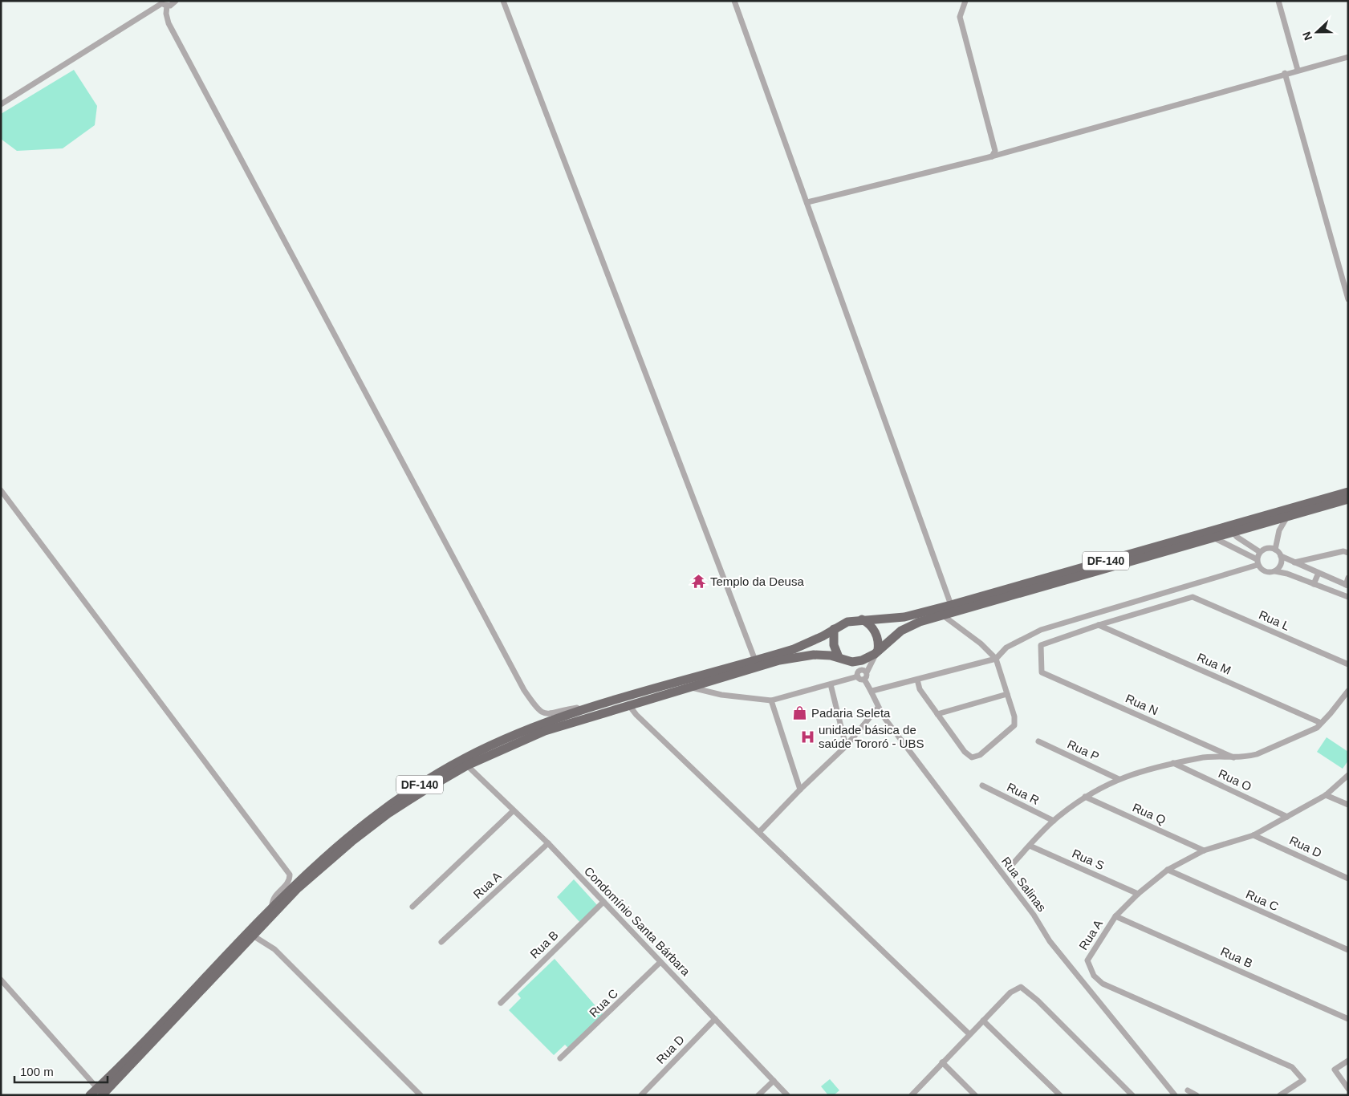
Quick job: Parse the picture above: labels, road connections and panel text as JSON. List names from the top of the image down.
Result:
{
  "streets": {
    "main road": ["DF-140"],
    "street": [
      "Rua L",
      "Rua M",
      "Rua N",
      "Rua P",
      "Rua O",
      "Rua R",
      "Rua Q",
      "Rua D",
      "Rua S",
      "Rua Salinas",
      "Rua A",
      "Rua C",
      "Condomínio Santa Bárbara",
      "Rua B"
    ]
  },
  "crossings": [
    ["DF-140", "Condomínio Santa Bárbara"],
    ["Rua L", "Rua M"],
    ["Rua L", "Rua N"],
    ["Rua M", "Rua N"],
    ["Rua O", "Rua A"],
    ["Rua Q", "Rua A"],
    ["Rua D", "Rua A"],
    ["Rua D", "Condomínio Santa Bárbara"],
    ["Rua S", "Rua A"],
    ["Rua A", "Rua C"],
    ["Rua A", "Condomínio Santa Bárbara"],
    ["Rua A", "Rua B"],
    ["Rua C", "Condomínio Santa Bárbara"],
    ["Condomínio Santa Bárbara", "Rua B"]
  ],
  "places": {
    "temple": ["Templo da Deusa"],
    "shop": ["Padaria Seleta"],
    "hospital": ["unidade básica de saúde Tororó - UBS"]
  },
  "scale_bar": "100 m",
  "north": "left"
}
